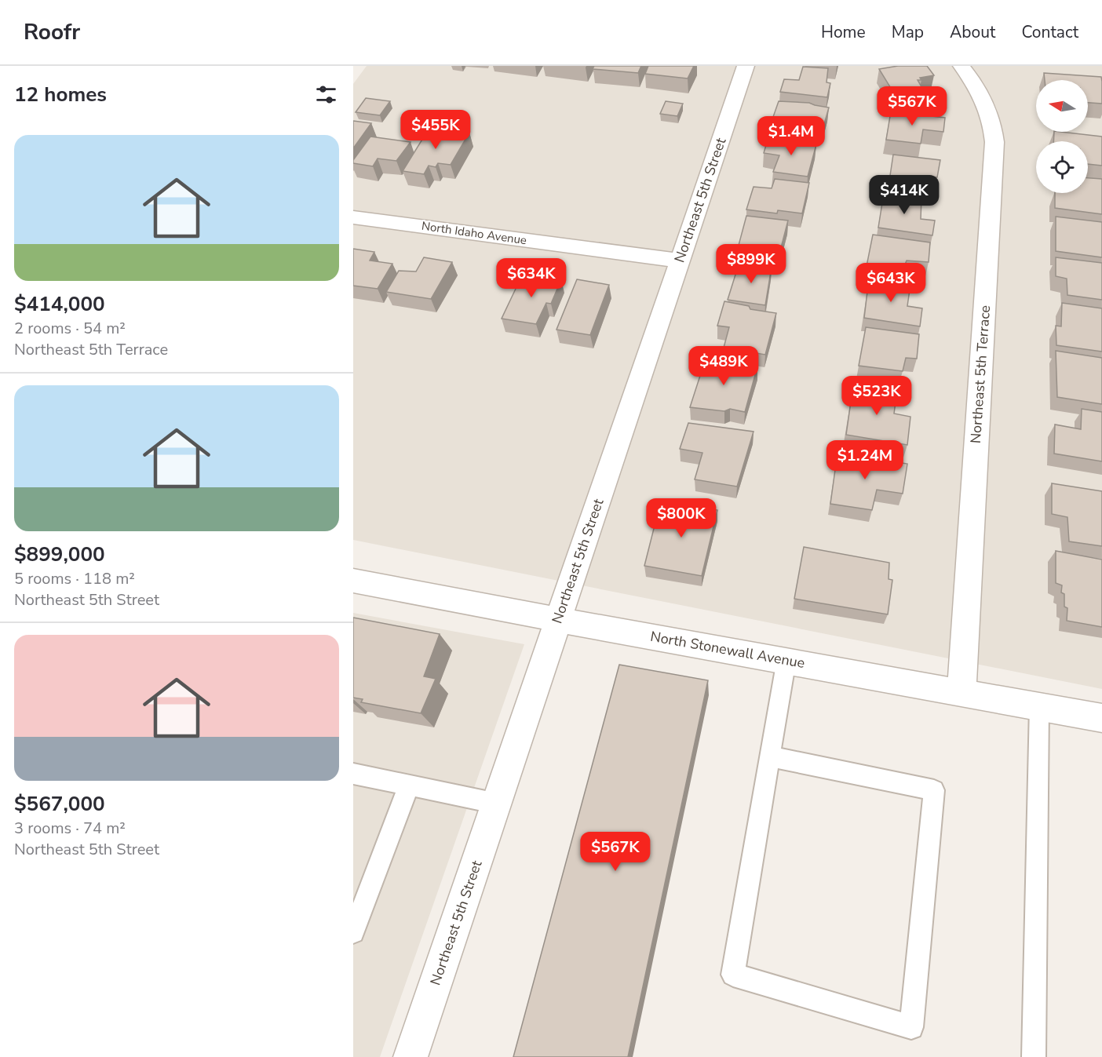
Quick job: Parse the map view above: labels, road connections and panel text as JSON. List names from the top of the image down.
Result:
{
  "streets": {
    "street": [
      "Northeast 5th Street",
      "North Idaho Avenue",
      "Northeast 5th Terrace",
      "North Stonewall Avenue"
    ]
  },
  "crossings": [
    ["Northeast 5th Street", "North Idaho Avenue"],
    ["Northeast 5th Street", "North Stonewall Avenue"],
    ["Northeast 5th Terrace", "North Stonewall Avenue"]
  ],
  "north": "left",
  "page": {
    "header": "Roofr",
    "nav": [
      "Home",
      "Map",
      "About",
      "Contact"
    ],
    "heading": "12 homes",
    "price": [
      "$567K",
      "$455K",
      "$1.4M",
      "$414K",
      "$899K",
      "$634K",
      "$643K",
      "$489K",
      "$523K",
      "$1.24M",
      "$800K",
      "$567K"
    ],
    "list": [
      {
        "name": "$414,000",
        "note": "2 rooms · 54 m² · Northeast 5th Terrace"
      },
      {
        "name": "$899,000",
        "note": "5 rooms · 118 m² · Northeast 5th Street"
      },
      {
        "name": "$567,000",
        "note": "3 rooms · 74 m² · Northeast 5th Street"
      }
    ]
  }
}
